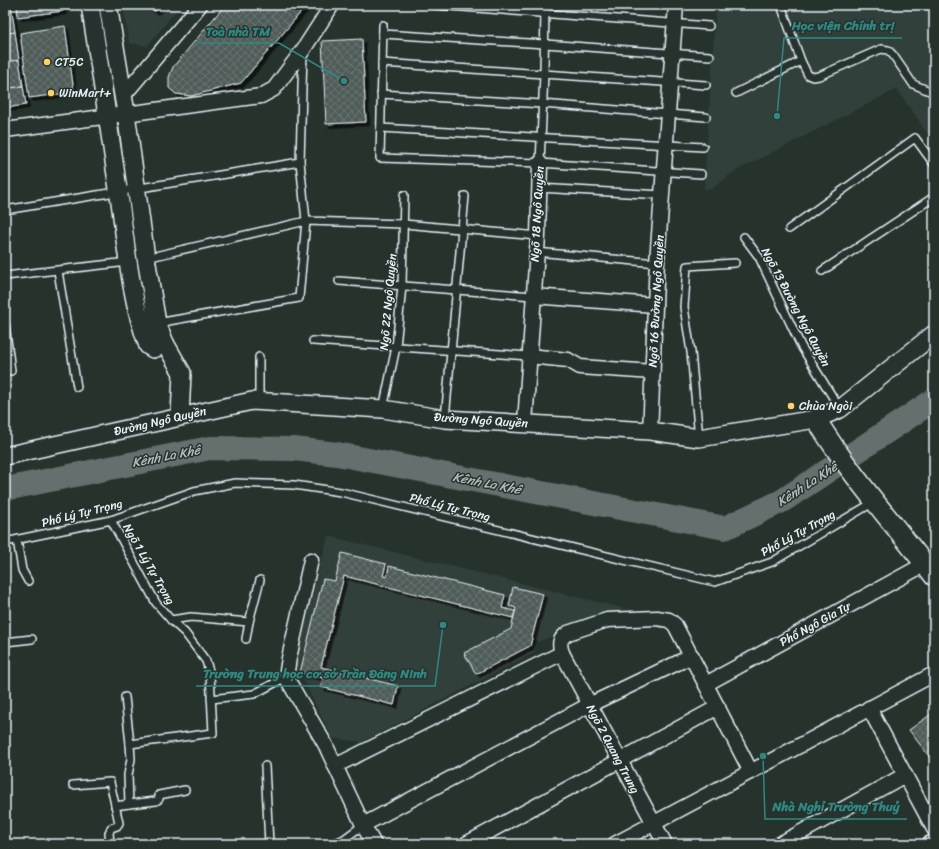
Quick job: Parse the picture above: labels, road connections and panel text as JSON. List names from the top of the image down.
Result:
{
  "streets": {
    "street": [
      "Ngõ 18 Ngô Quyền",
      "Ngõ 16 Đường Ngô Quyền",
      "Đường Ngô Quyền",
      "Phố Ngô Gia Tự",
      "Ngõ 2 Quang Trung"
    ],
    "lane": [
      "Ngõ 22 Ngô Quyền",
      "Ngõ 13 Đường Ngô Quyền",
      "Phố Lý Tự Trọng",
      "Ngõ 1 Lý Tự Trọng"
    ]
  },
  "crossings": [
    ["Ngõ 18 Ngô Quyền", "Đường Ngô Quyền"],
    ["Ngõ 16 Đường Ngô Quyền", "Đường Ngô Quyền"],
    ["Ngõ 22 Ngô Quyền", "Đường Ngô Quyền"],
    ["Ngõ 13 Đường Ngô Quyền", "Đường Ngô Quyền"],
    ["Phố Lý Tự Trọng", "Ngõ 1 Lý Tự Trọng"]
  ],
  "water": ["Kênh La Khê"],
  "places": [
    "CT5C",
    "Toà nhà TM",
    "WinMart+",
    "Học viện Chính trị",
    "Chùa Ngòi",
    "Trường Trung học cơ sở Trần Đăng Ninh",
    "Nhà Nghỉ Trường Thuỷ"
  ]
}
